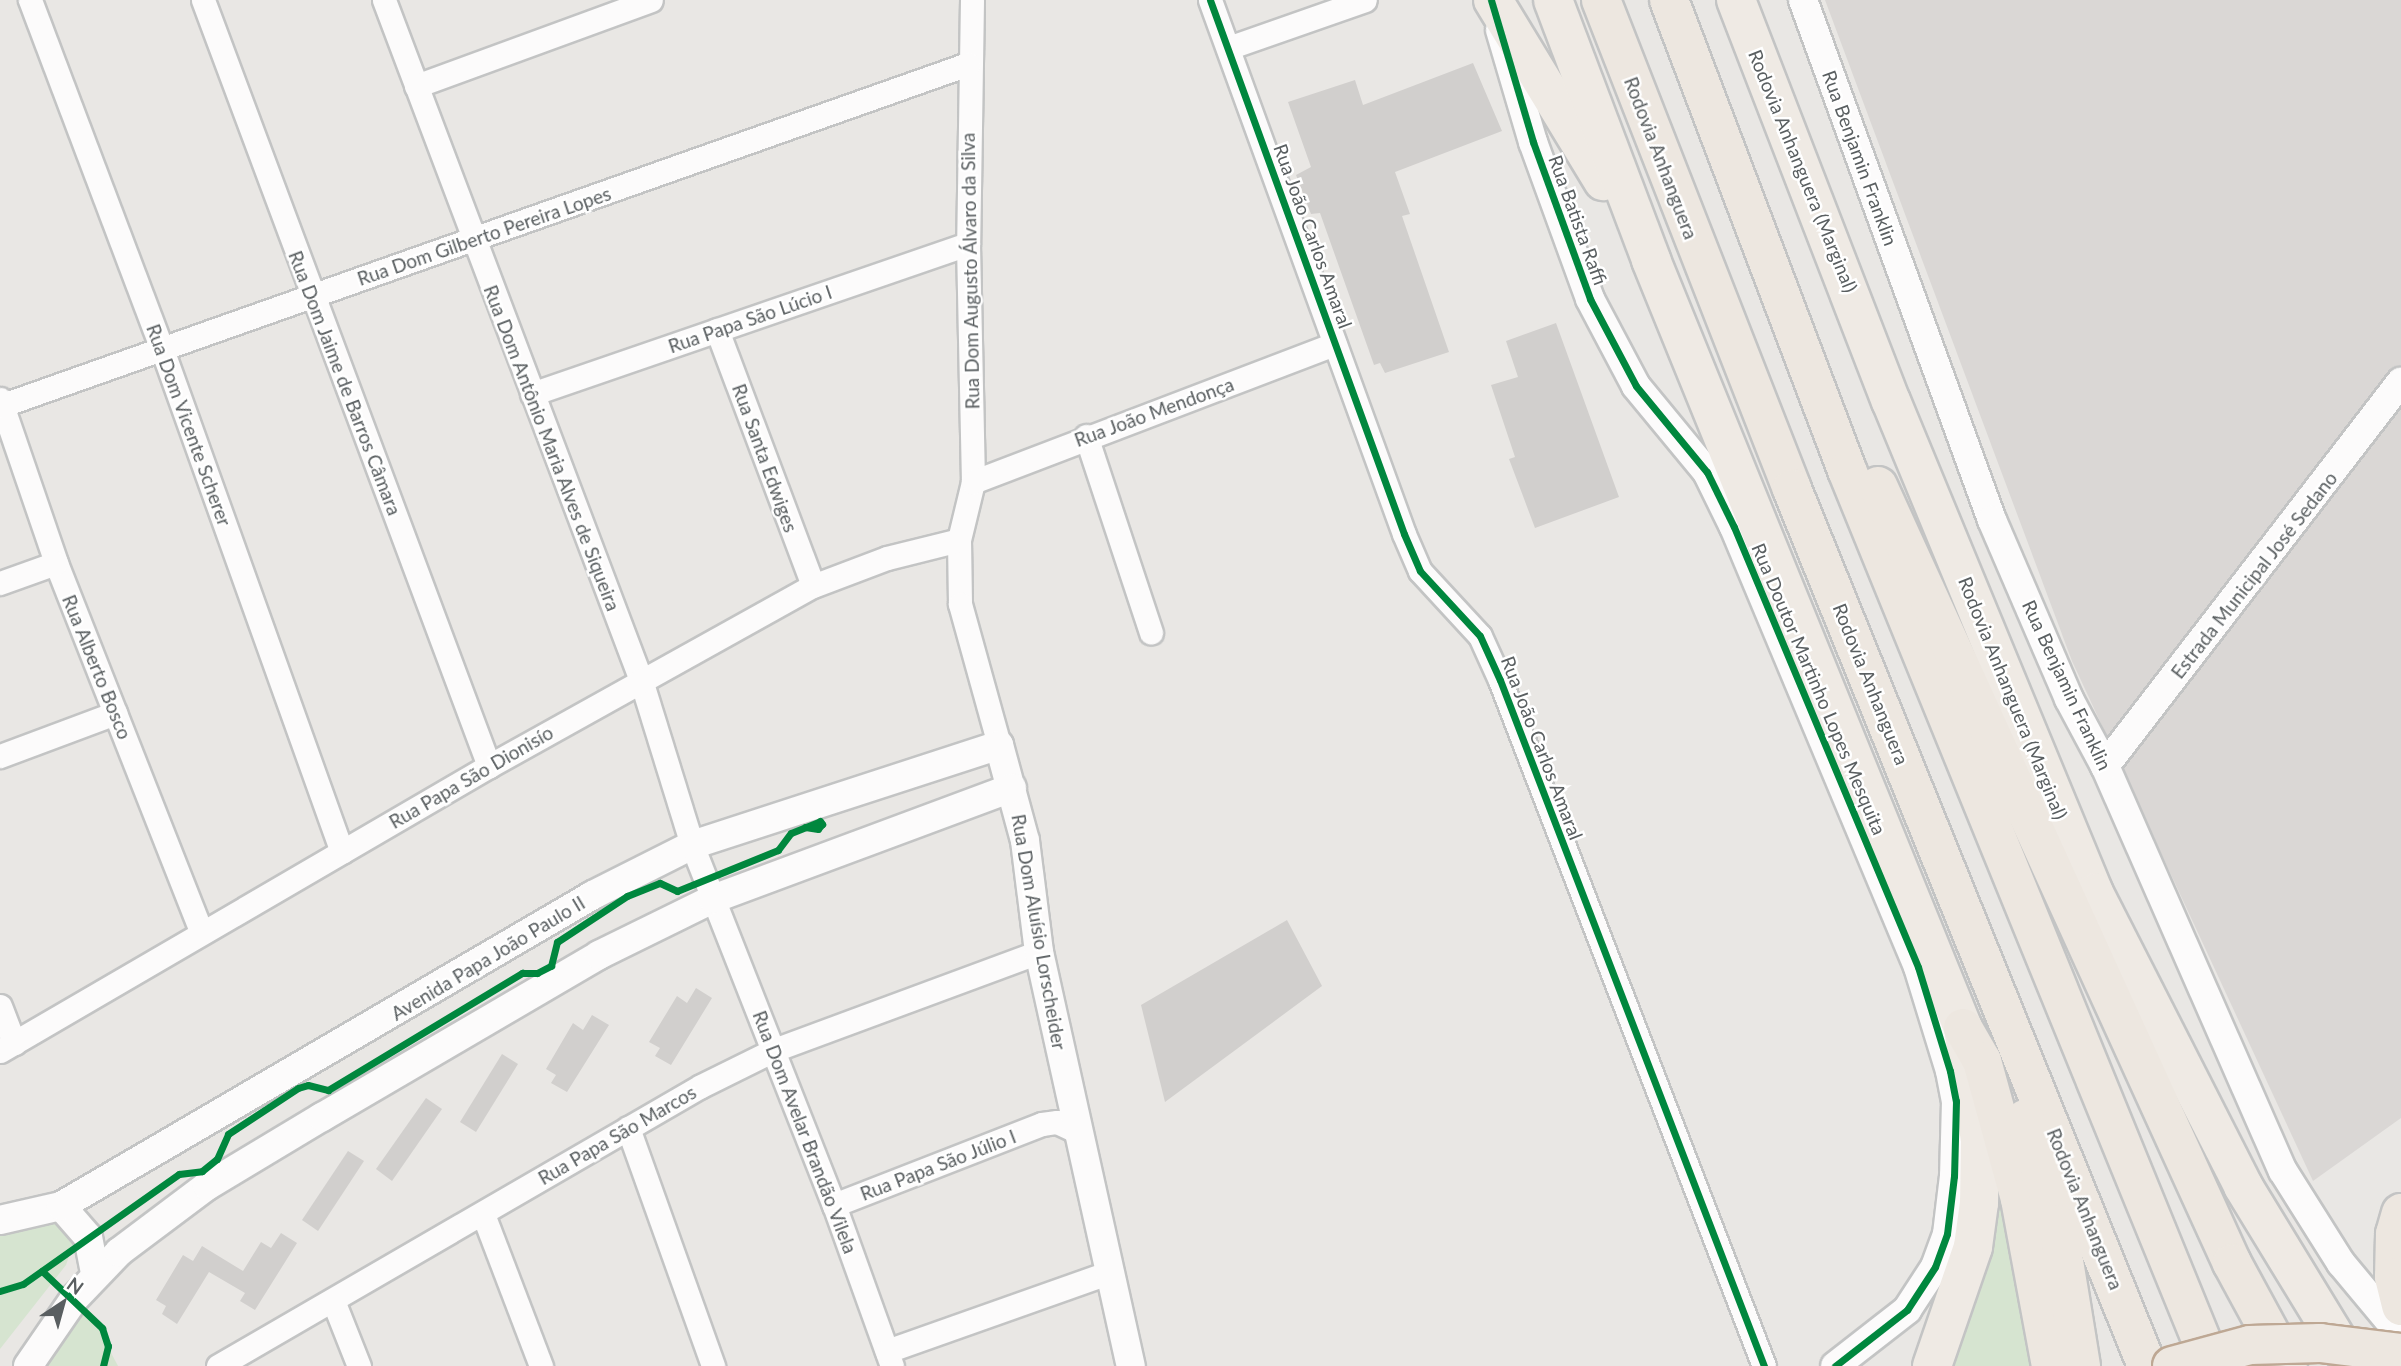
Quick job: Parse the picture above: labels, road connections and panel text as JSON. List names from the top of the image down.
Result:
{
  "streets": {
    "highway": ["Rodovia Anhanguera", "Rodovia Anhanguera (Marginal)"],
    "street": [
      "Rua Benjamin Franklin",
      "Rua Batista Raffi",
      "Rua Dom Gilberto Pereira Lopes",
      "Rua João Carlos Amaral",
      "Rua Dom Augusto Álvaro da Silva",
      "Rua Papa São Lúcio I",
      "Rua Dom Jaime de Barros Câmara",
      "Rua João Mendonça",
      "Rua Dom Vicente Scherer",
      "Rua Dom Antônio Maria Alves de Siqueira",
      "Rua Santa Edwiges",
      "Estrada Municipal José Sedano",
      "Rua Alberto Bosco",
      "Rua Doutor Martinho Lopes Mesquita",
      "Rua Papa São Dionisío",
      "Rua Dom Aluísio Lorscheider",
      "Avenida Papa João Paulo II",
      "Rua Dom Avelar Brandão Vilela",
      "Rua Papa São Marcos",
      "Rua Papa São Júlio I"
    ]
  },
  "crossings": [
    ["Rua Benjamin Franklin", "Estrada Municipal José Sedano"],
    ["Rua Batista Raffi", "Rua Doutor Martinho Lopes Mesquita"],
    ["Rua Dom Gilberto Pereira Lopes", "Rua Dom Augusto Álvaro da Silva"],
    ["Rua Dom Gilberto Pereira Lopes", "Rua Dom Jaime de Barros Câmara"],
    ["Rua Dom Gilberto Pereira Lopes", "Rua Dom Vicente Scherer"],
    ["Rua Dom Gilberto Pereira Lopes", "Rua Dom Antônio Maria Alves de Siqueira"],
    ["Rua Dom Gilberto Pereira Lopes", "Rua Alberto Bosco"],
    ["Rua João Carlos Amaral", "Rua João Mendonça"],
    ["Rua Dom Augusto Álvaro da Silva", "Rua Papa São Lúcio I"],
    ["Rua Dom Augusto Álvaro da Silva", "Rua João Mendonça"],
    ["Rua Dom Augusto Álvaro da Silva", "Rua Papa São Dionisío"],
    ["Rua Dom Augusto Álvaro da Silva", "Rua Dom Aluísio Lorscheider"],
    ["Rua Papa São Lúcio I", "Rua Dom Antônio Maria Alves de Siqueira"],
    ["Rua Papa São Lúcio I", "Rua Santa Edwiges"],
    ["Rua Dom Jaime de Barros Câmara", "Rua Papa São Dionisío"],
    ["Rua Dom Vicente Scherer", "Rua Papa São Dionisío"],
    ["Rua Dom Antônio Maria Alves de Siqueira", "Rua Papa São Dionisío"],
    ["Rua Dom Antônio Maria Alves de Siqueira", "Avenida Papa João Paulo II"],
    ["Rua Dom Antônio Maria Alves de Siqueira", "Rua Dom Avelar Brandão Vilela"],
    ["Rua Santa Edwiges", "Rua Papa São Dionisío"],
    ["Rua Alberto Bosco", "Rua Papa São Dionisío"],
    ["Rua Papa São Dionisío", "Rua Dom Aluísio Lorscheider"],
    ["Rua Dom Aluísio Lorscheider", "Avenida Papa João Paulo II"],
    ["Rua Dom Aluísio Lorscheider", "Rua Papa São Marcos"],
    ["Rua Dom Aluísio Lorscheider", "Rua Papa São Júlio I"],
    ["Rua Dom Avelar Brandão Vilela", "Rua Papa São Marcos"],
    ["Rua Dom Avelar Brandão Vilela", "Rua Papa São Júlio I"]
  ],
  "north": "top right"
}
